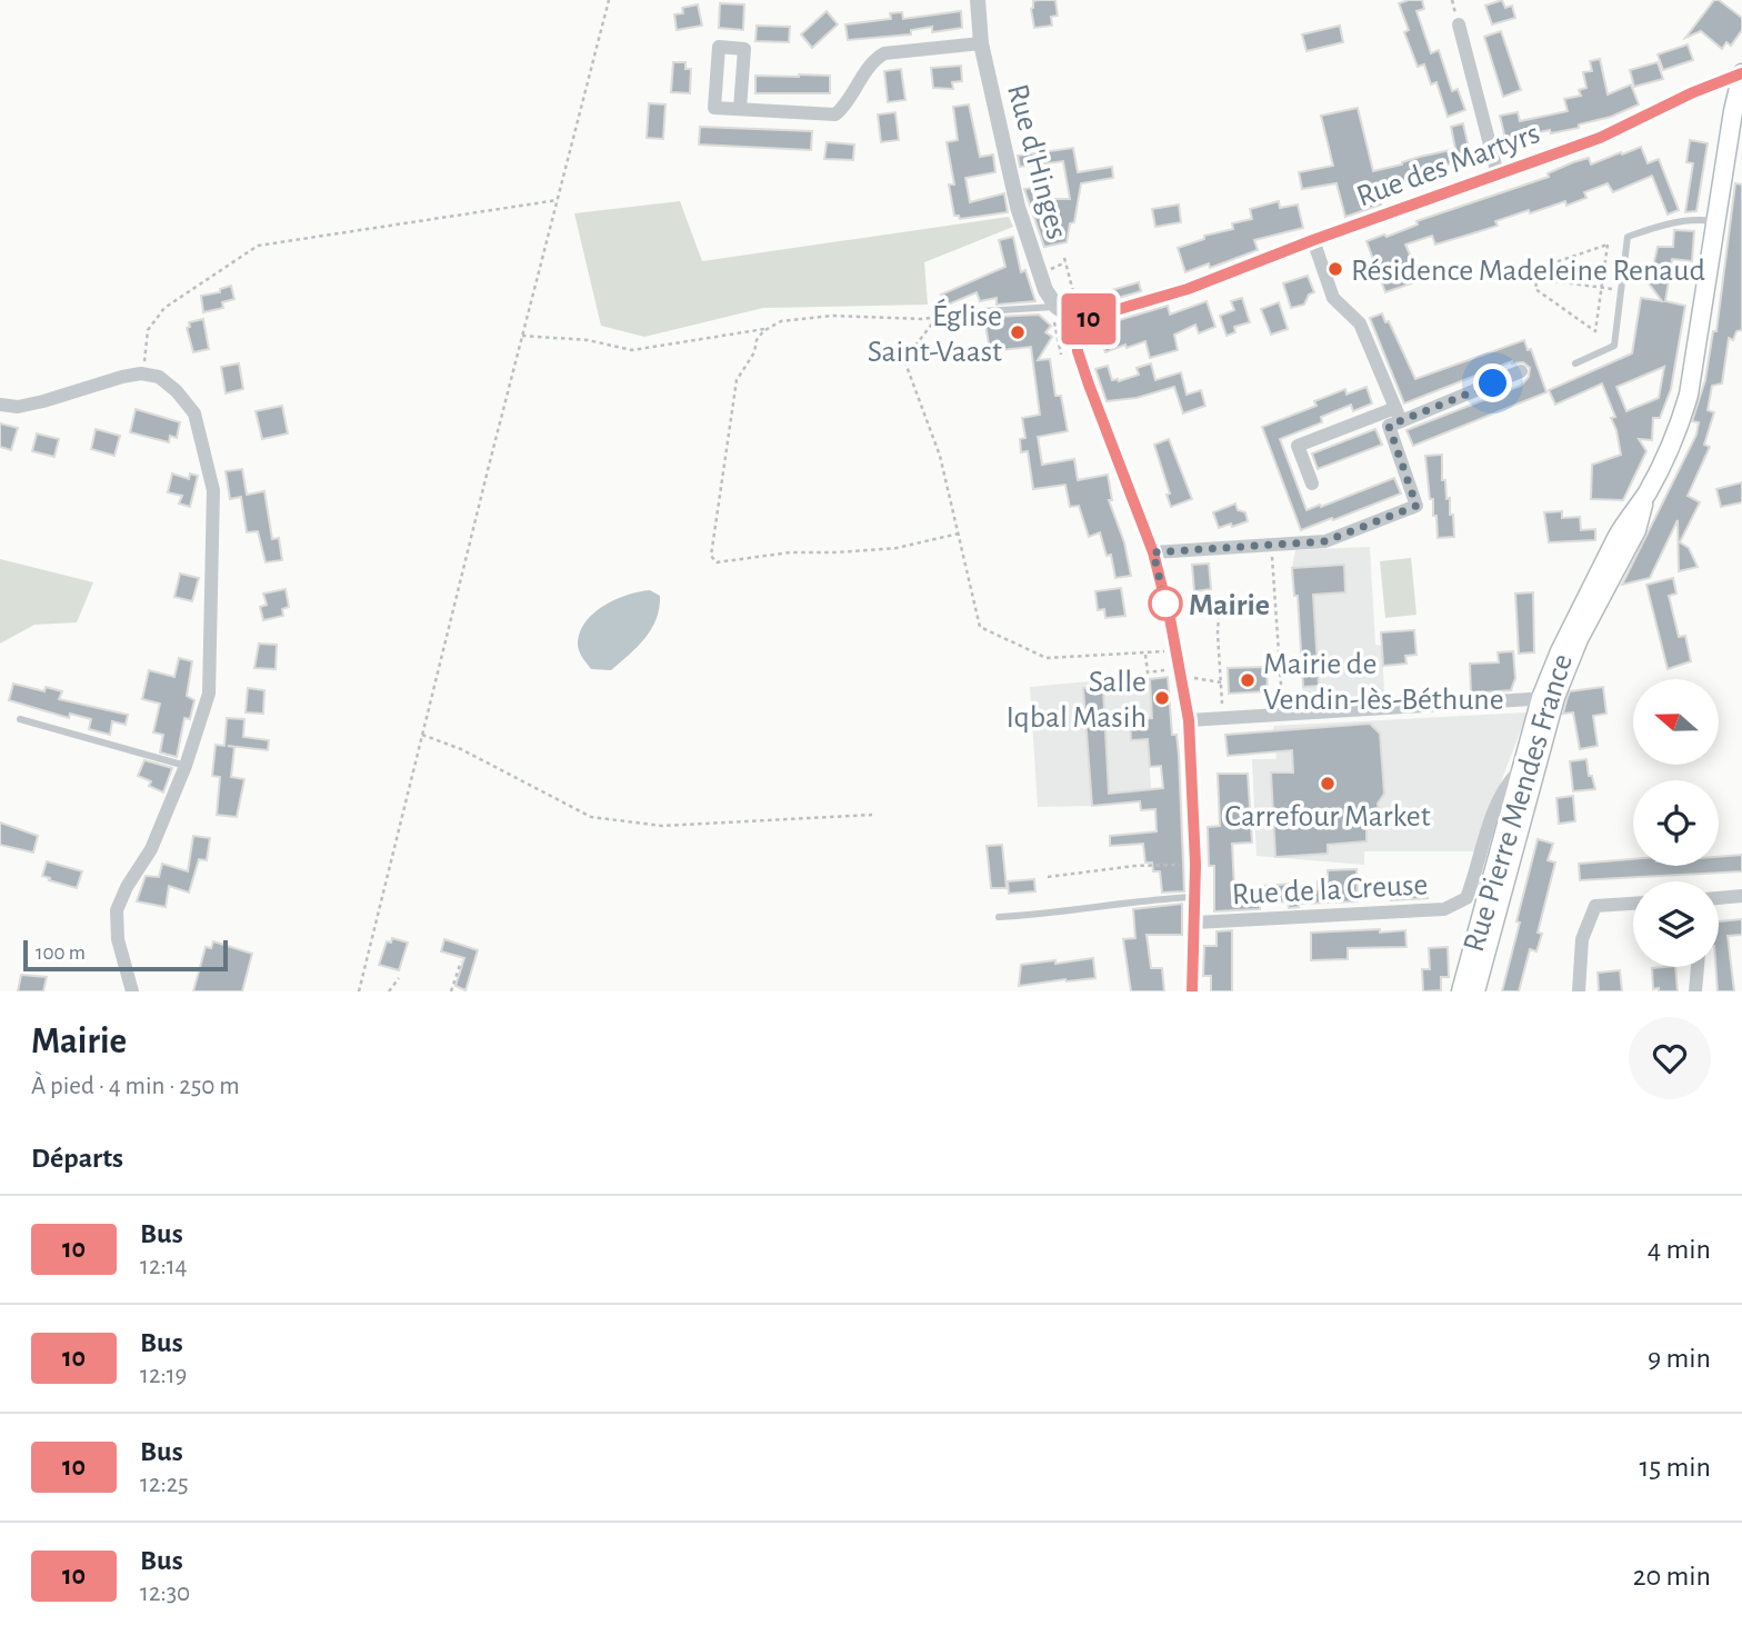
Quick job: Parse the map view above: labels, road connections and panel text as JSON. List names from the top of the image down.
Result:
{
  "streets": {
    "main road": ["Rue Pierre Mendes France"],
    "street": ["Rue d'Hinges", "Rue des Martyrs", "Rue de la Creuse"]
  },
  "crossings": [
    ["Rue d'Hinges", "Rue des Martyrs"],
    ["Rue des Martyrs", "Rue Pierre Mendes France"],
    ["Rue Pierre Mendes France", "Rue de la Creuse"]
  ],
  "places": [
    "Résidence Madeleine Renaud",
    "Église Saint-Vaast",
    "Mairie",
    "Mairie de Vendin-lès-Béthune",
    "Salle Iqbal Masih",
    "Carrefour Market"
  ],
  "lines": ["bus line 10"],
  "scale_bar": "100 m",
  "north": "left",
  "page": {
    "on_map": "10",
    "scale": "100 m",
    "heading": [
      ["Mairie", "À pied · 4 min · 250 m"],
      "Départs"
    ],
    "list": [
      {
        "mark": "10",
        "name": "Bus",
        "note": "12:14",
        "value": "4 min"
      },
      {
        "mark": "10",
        "name": "Bus",
        "note": "12:19",
        "value": "9 min"
      },
      {
        "mark": "10",
        "name": "Bus",
        "note": "12:25",
        "value": "15 min"
      },
      {
        "mark": "10",
        "name": "Bus",
        "note": "12:30",
        "value": "20 min"
      }
    ]
  }
}
